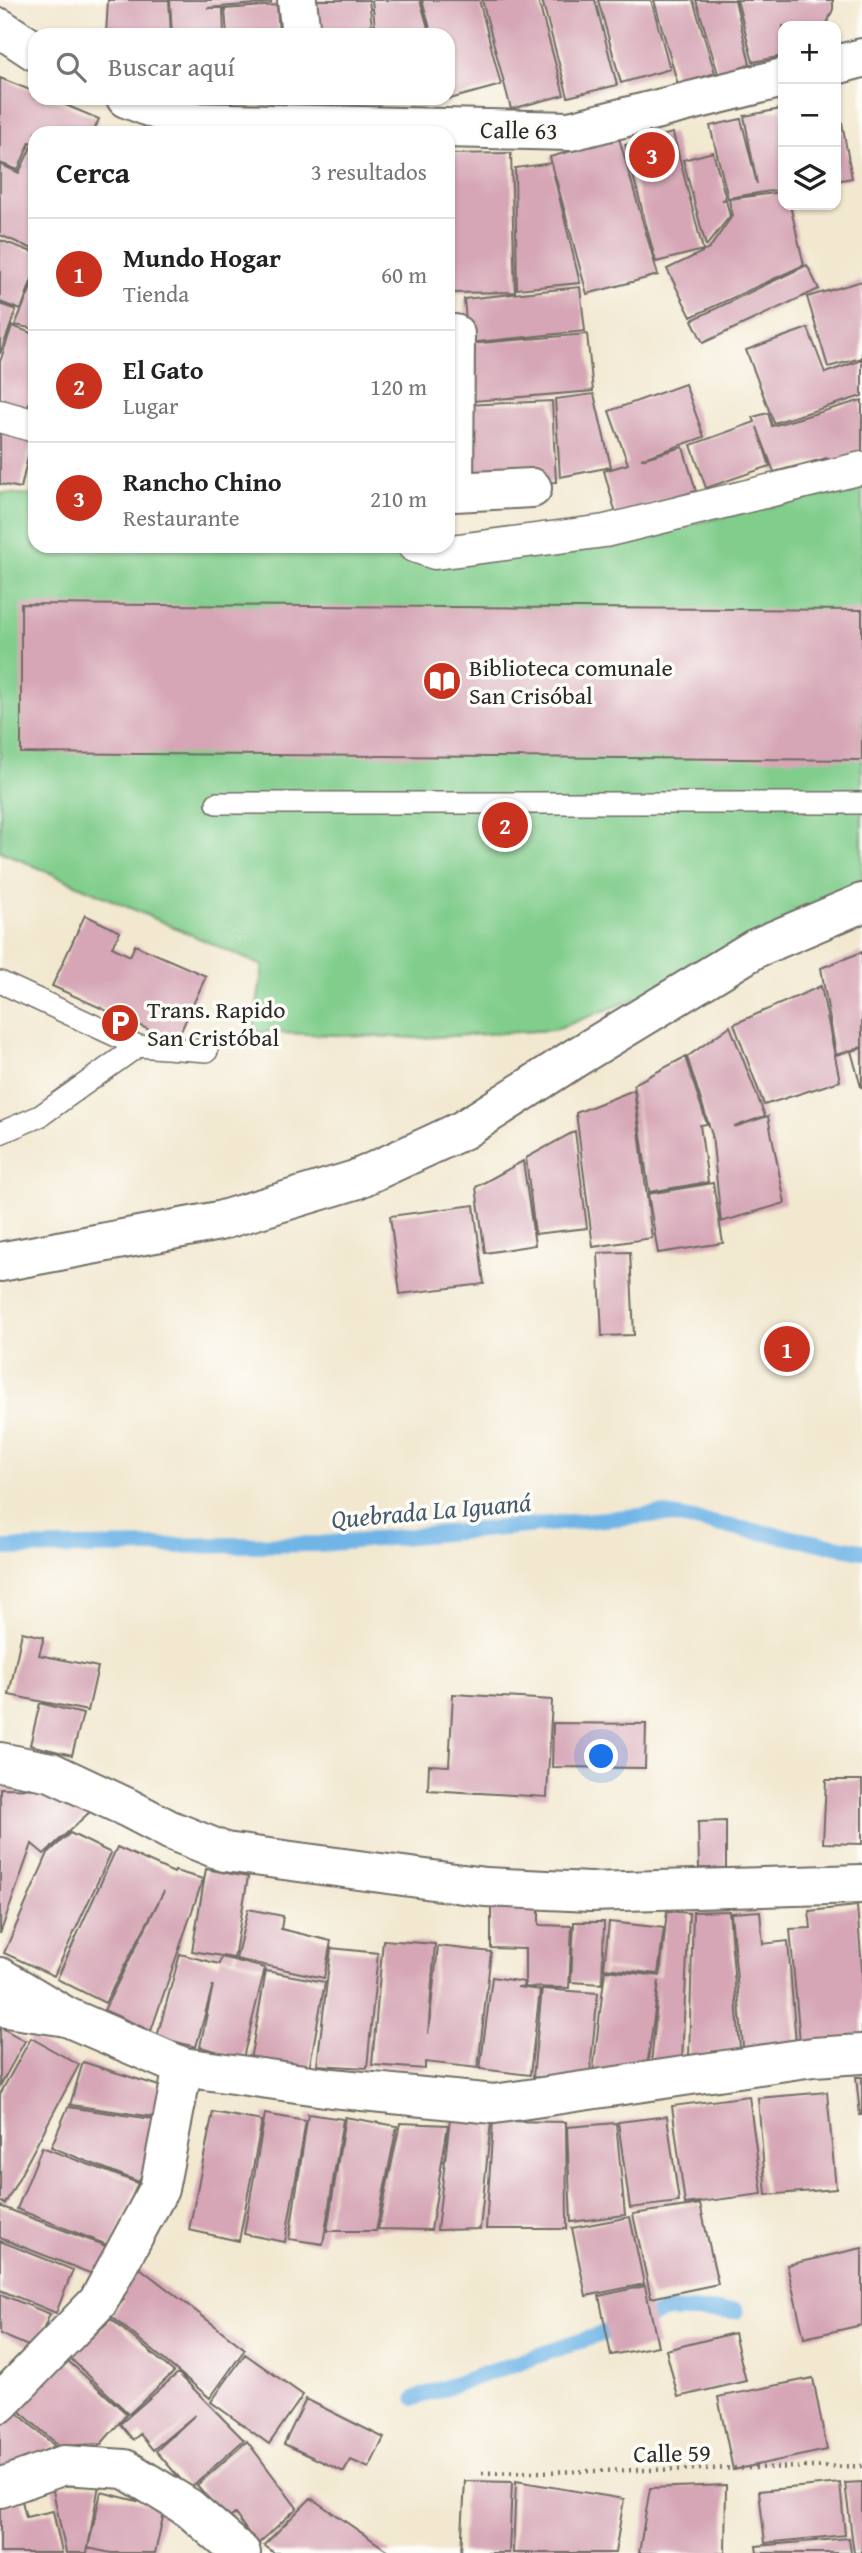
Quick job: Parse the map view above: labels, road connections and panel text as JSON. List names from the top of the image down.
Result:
{
  "streets": {
    "street": ["Calle 63"],
    "path": ["Calle 59"]
  },
  "water": ["Quebrada La Iguaná"],
  "places": {
    "library": ["Biblioteca comunale San Crisóbal"],
    "parking": ["Trans. Rapido San Cristóbal"]
  },
  "page": {
    "map_buttons": ["+", "−"],
    "search": "Buscar aquí",
    "heading": ["Cerca", "3 resultados"],
    "pins": ["3", "2", "1"],
    "list": [
      {
        "mark": "1",
        "name": "Mundo Hogar",
        "note": "Tienda",
        "value": "60 m"
      },
      {
        "mark": "2",
        "name": "El Gato",
        "note": "Lugar",
        "value": "120 m"
      },
      {
        "mark": "3",
        "name": "Rancho Chino",
        "note": "Restaurante",
        "value": "210 m"
      }
    ]
  }
}
